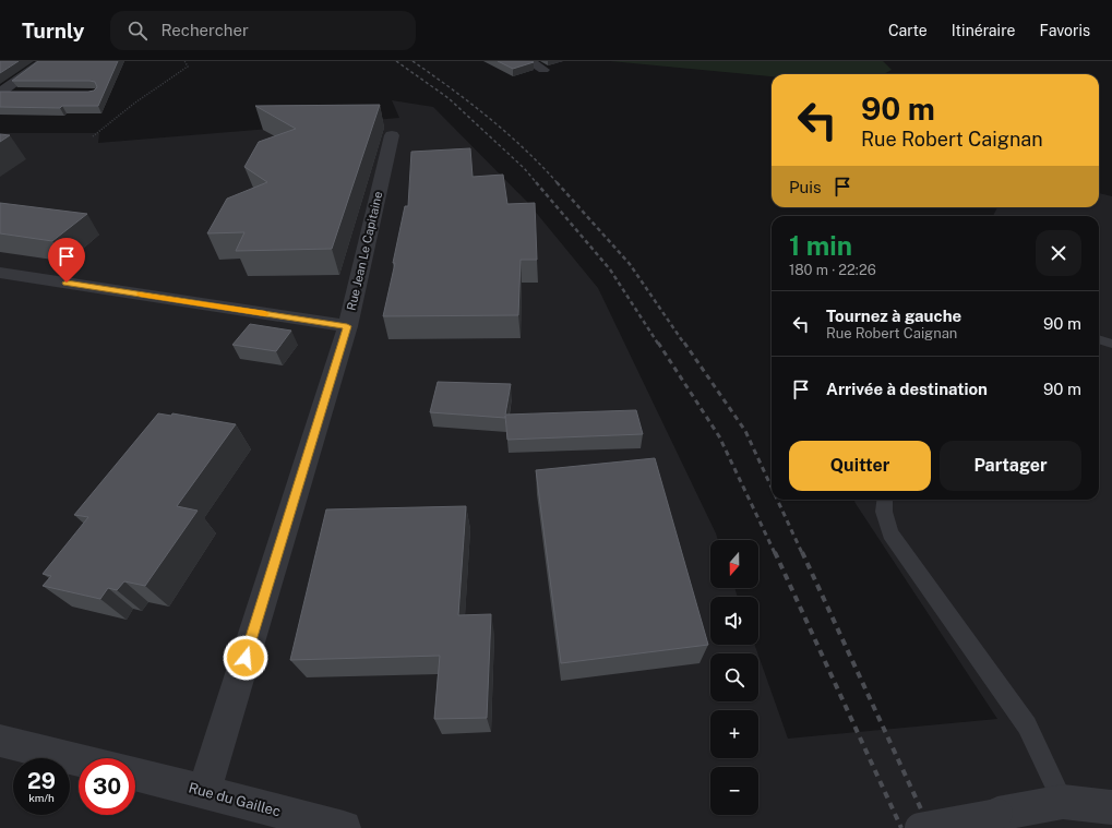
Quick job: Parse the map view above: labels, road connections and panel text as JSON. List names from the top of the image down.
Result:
{
  "streets": {
    "street": ["Rue Jean Le Capitaine", "Rue du Gaillec"]
  },
  "crossings": [
    ["Rue Jean Le Capitaine", "Rue du Gaillec"]
  ],
  "north": "bottom",
  "page": {
    "header": "Turnly",
    "search": "Rechercher",
    "nav": ["Carte", "Itinéraire", "Favoris"],
    "turn": ["90 m", "Rue Robert Caignan"],
    "then": "Puis",
    "heading": ["1 min", "180 m · 22:26"],
    "list": [
      {
        "name": "Tournez à gauche",
        "note": "Rue Robert Caignan",
        "value": "90 m"
      },
      {
        "name": "Arrivée à destination",
        "value": "90 m"
      }
    ],
    "buttons": ["Quitter", "Partager"],
    "map_buttons": ["+", "−"],
    "speed": "29 km/h",
    "limit": "30"
  }
}
